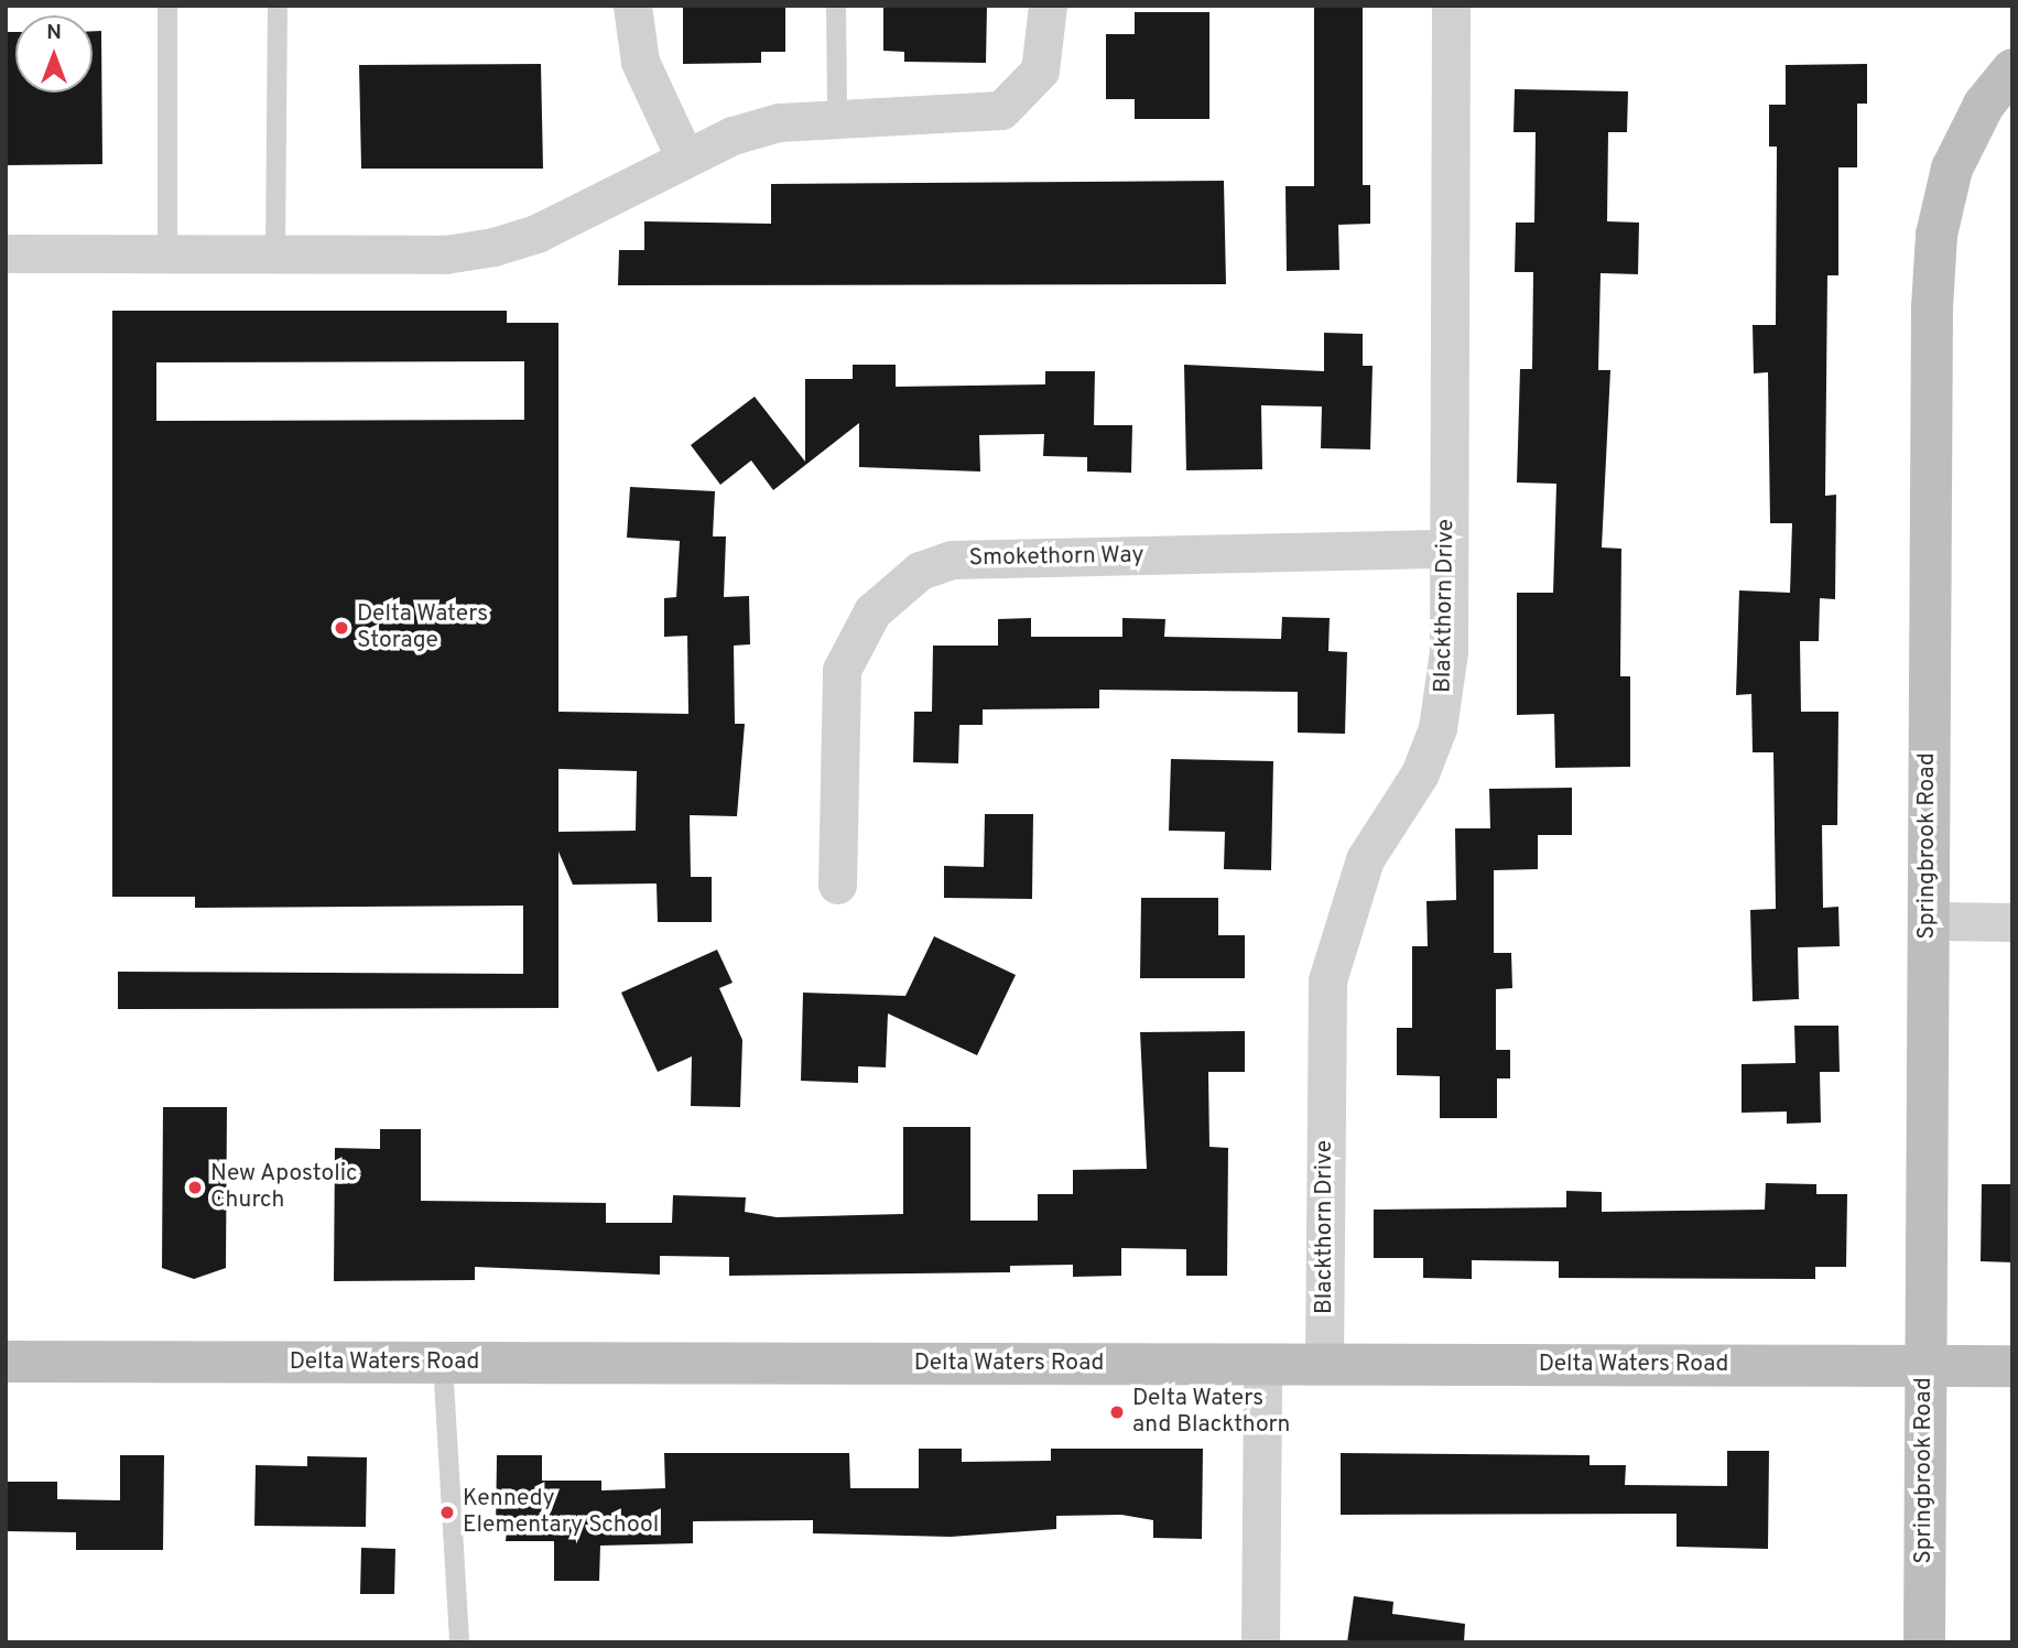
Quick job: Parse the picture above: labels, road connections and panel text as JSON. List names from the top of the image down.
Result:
{
  "streets": {
    "main road": ["Springbrook Road", "Delta Waters Road"],
    "street": ["Smokethorn Way", "Blackthorn Drive"]
  },
  "crossings": [
    ["Smokethorn Way", "Blackthorn Drive"],
    ["Blackthorn Drive", "Delta Waters Road"],
    ["Springbrook Road", "Delta Waters Road"]
  ],
  "places": [
    "Delta Waters Storage",
    "New Apostolic Church",
    "Delta Waters and Blackthorn",
    "Kennedy Elementary School"
  ],
  "north": "top"
}
